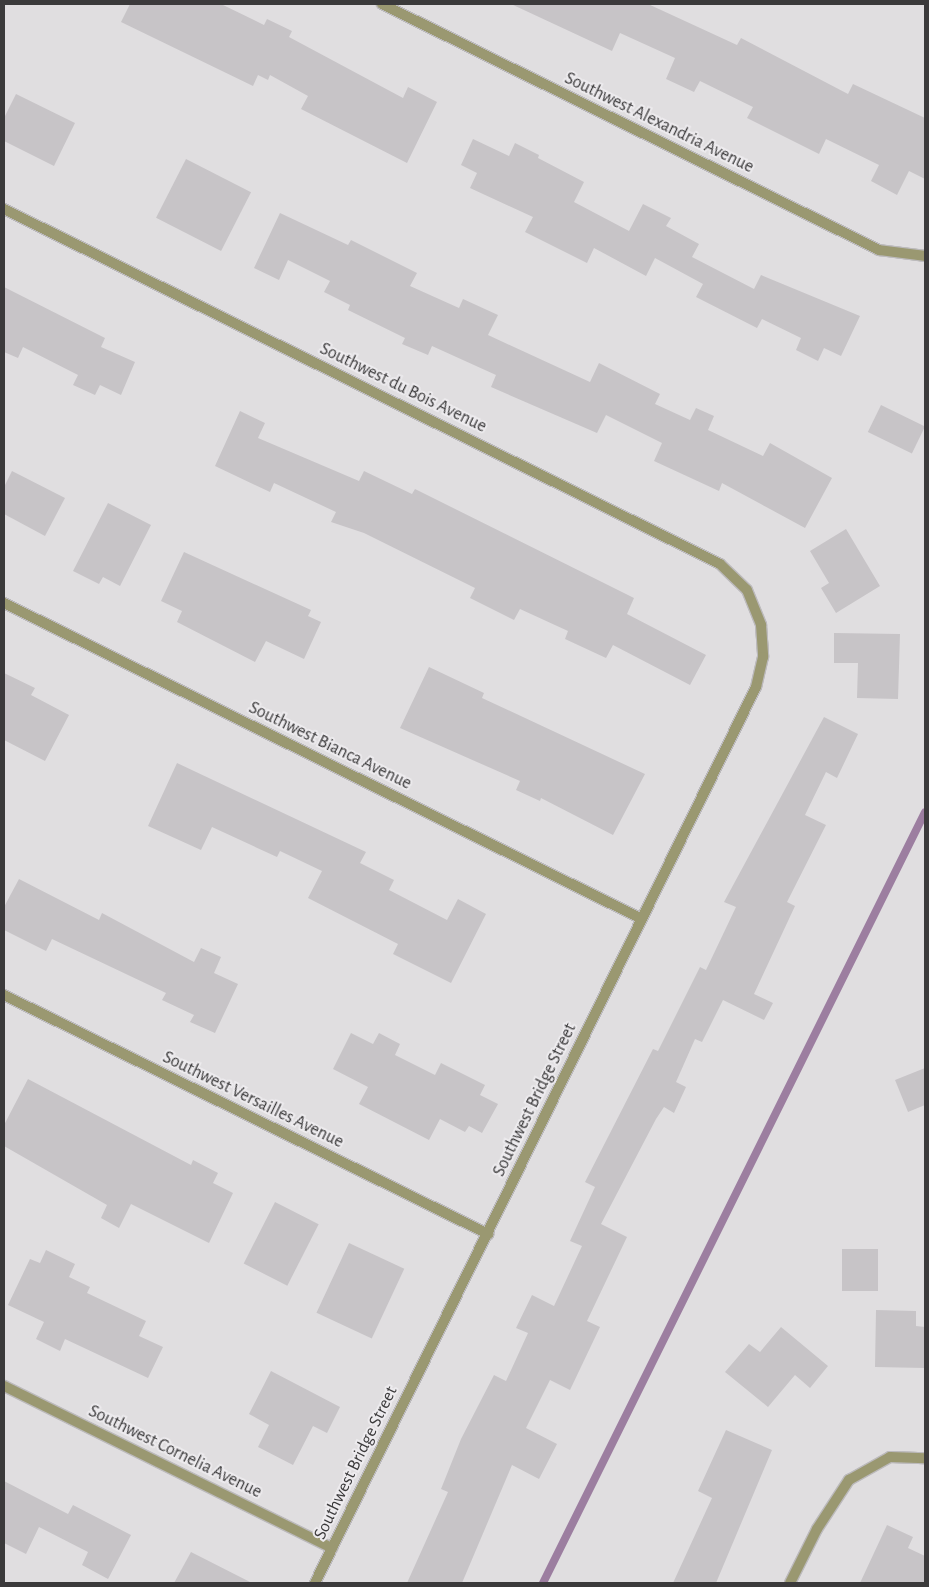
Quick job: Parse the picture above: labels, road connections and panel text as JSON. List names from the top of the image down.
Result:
{
  "streets": {
    "street": [
      "Southwest Alexandria Avenue",
      "Southwest du Bois Avenue",
      "Southwest Bianca Avenue",
      "Southwest Versailles Avenue",
      "Southwest Bridge Street",
      "Southwest Cornelia Avenue"
    ]
  },
  "crossings": [
    ["Southwest du Bois Avenue", "Southwest Bridge Street"],
    ["Southwest Bianca Avenue", "Southwest Bridge Street"],
    ["Southwest Versailles Avenue", "Southwest Bridge Street"],
    ["Southwest Bridge Street", "Southwest Cornelia Avenue"]
  ]
}
